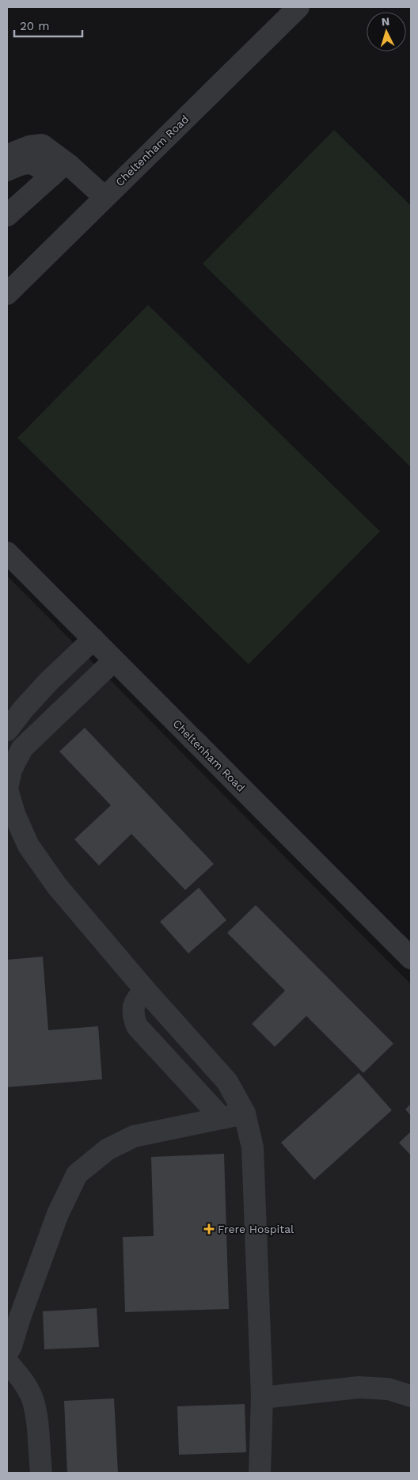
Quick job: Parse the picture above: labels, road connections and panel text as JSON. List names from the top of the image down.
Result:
{
  "streets": {
    "street": ["Cheltenham Road"]
  },
  "places": {
    "health": ["Frere Hospital"]
  },
  "scale_bar": "20 m",
  "north": "top"
}
